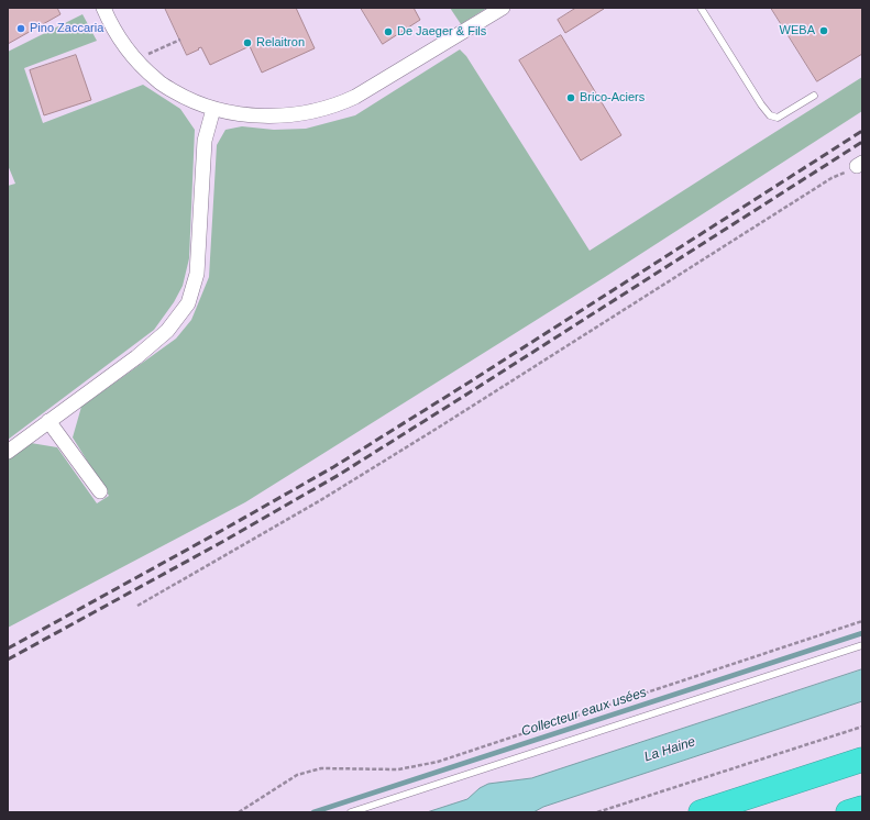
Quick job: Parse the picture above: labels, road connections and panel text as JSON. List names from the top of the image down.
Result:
{
  "water": ["Collecteur eaux usées", "La Haine"],
  "places": [
    "Pino Zaccaria",
    "WEBA",
    "De Jaeger & Fils",
    "Relaitron",
    "Brico-Aciers"
  ]
}
